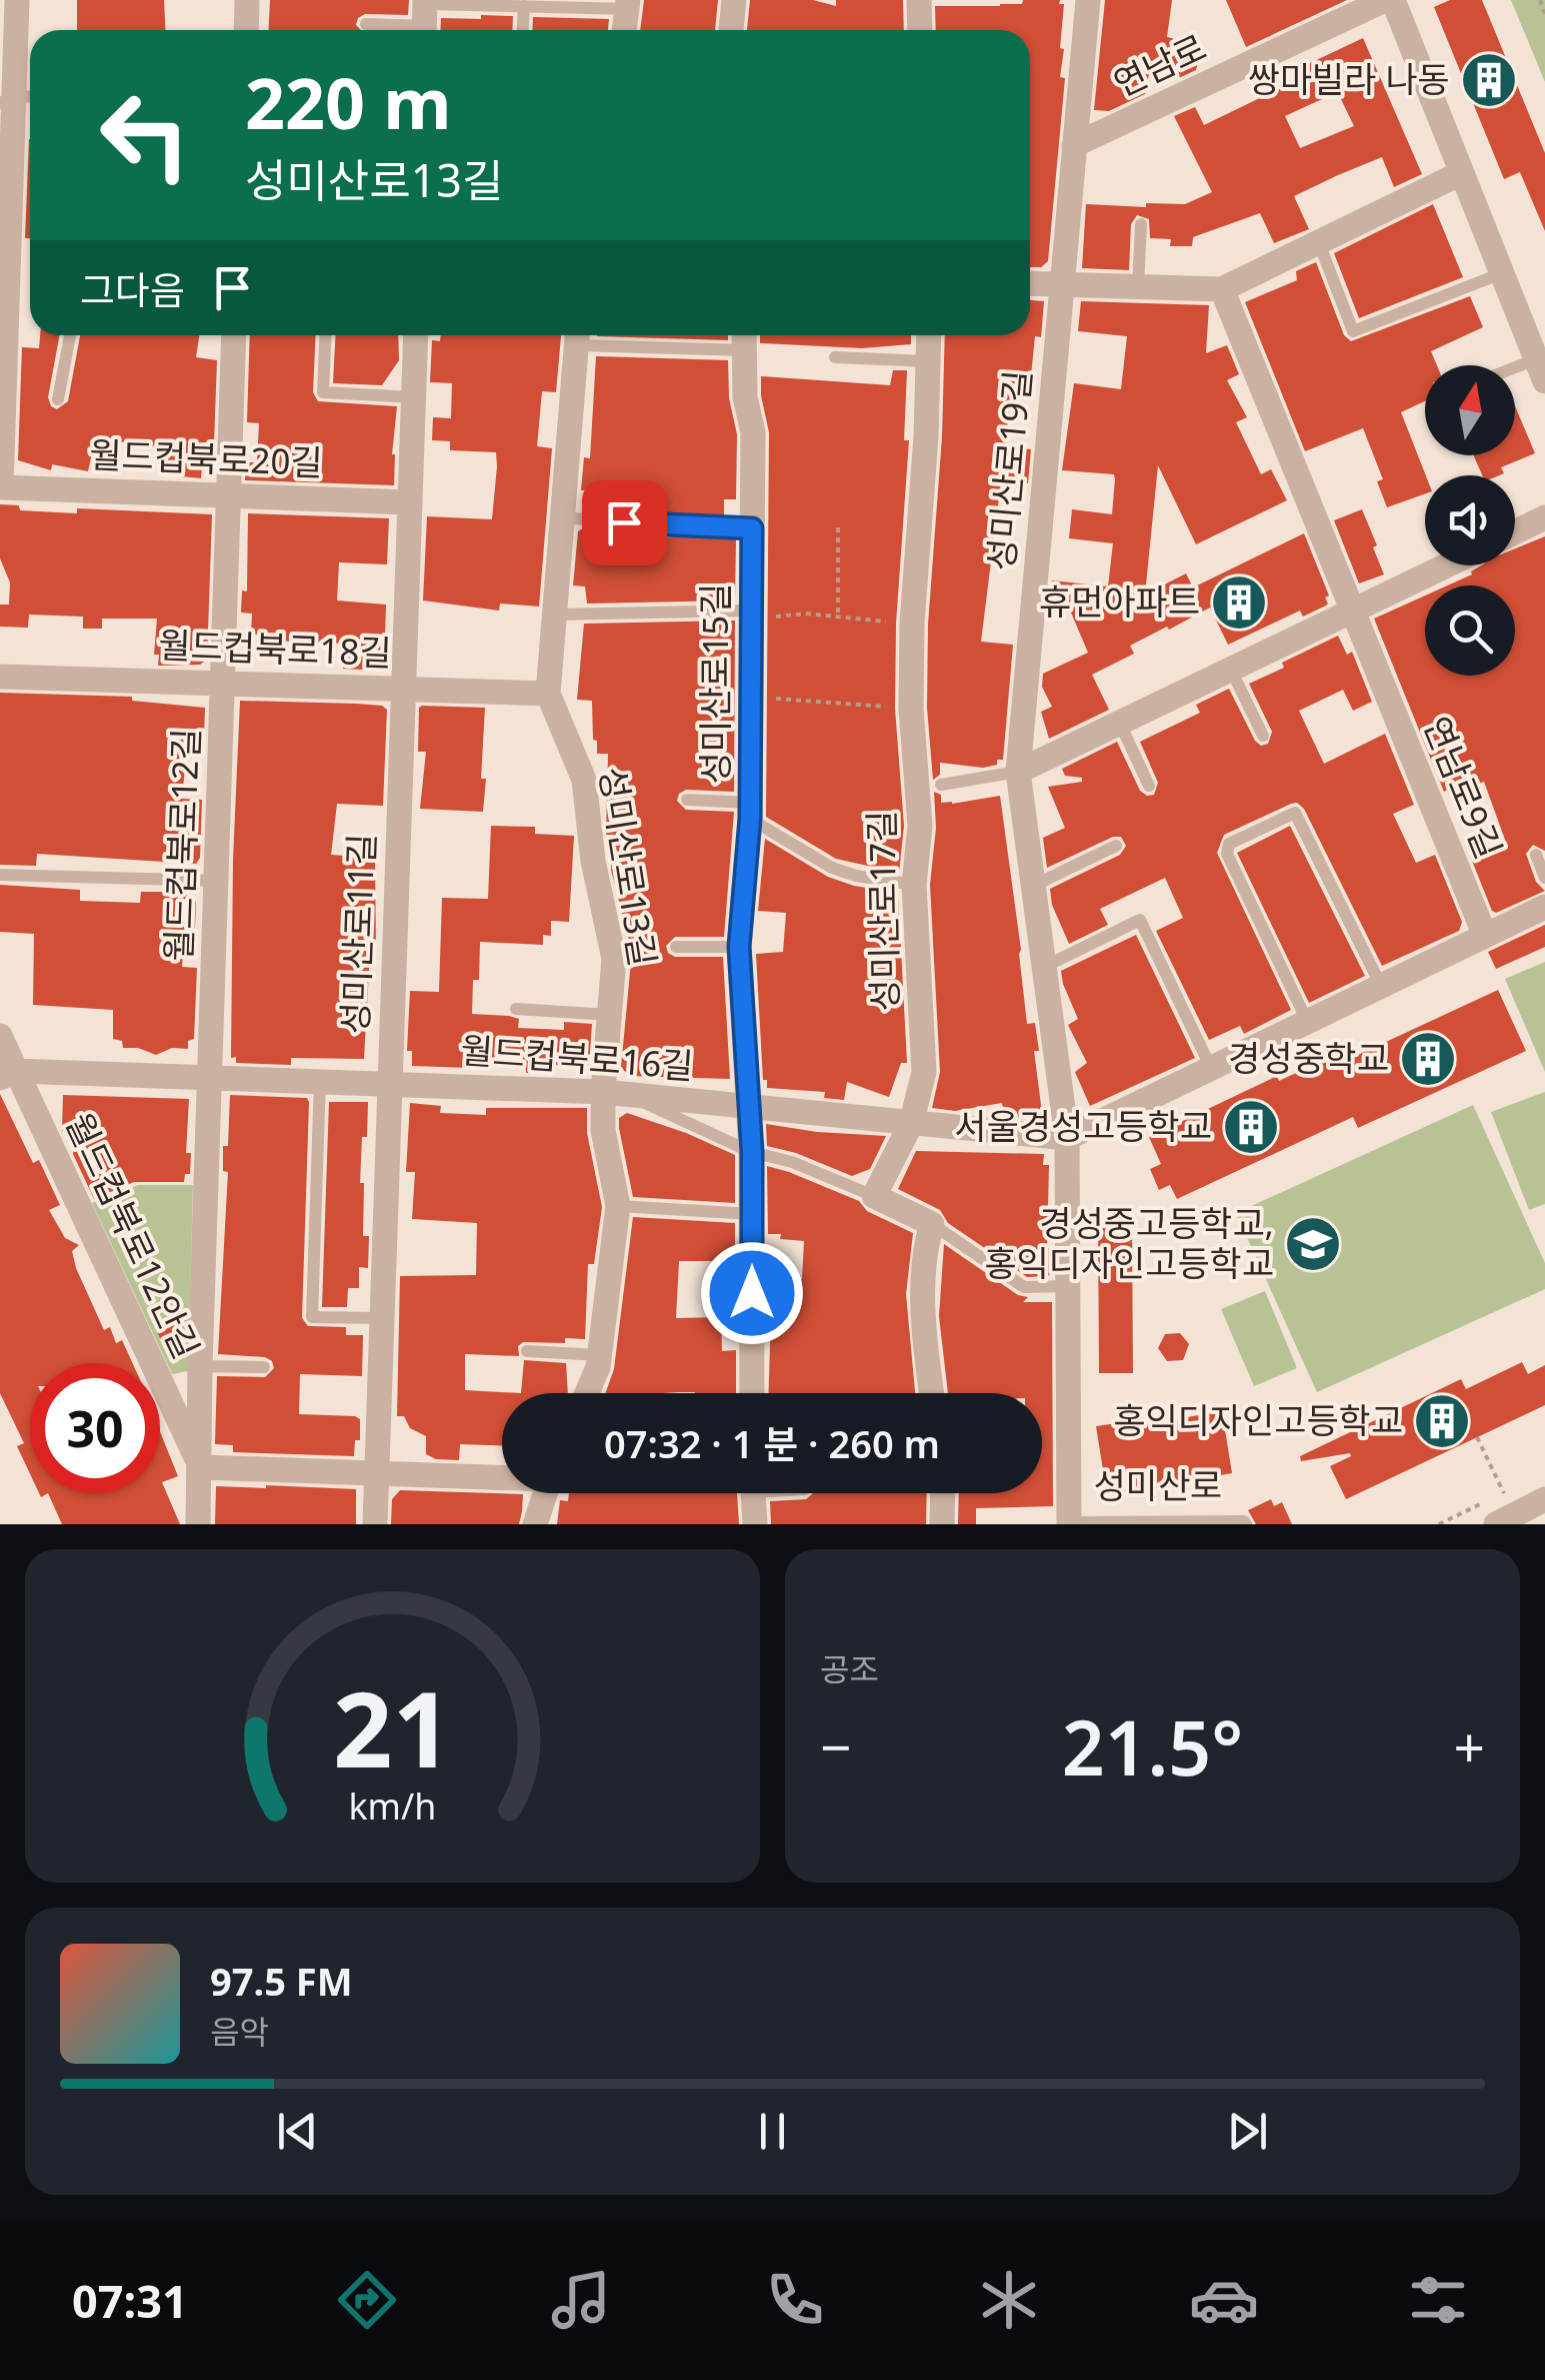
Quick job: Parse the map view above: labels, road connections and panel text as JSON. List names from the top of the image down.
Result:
{
  "streets": {
    "street": [
      "연남로",
      "월드컵북로20길",
      "성미산로19길",
      "월드컵북로18길",
      "성미산로15길",
      "연남로9길",
      "월드컵북로12길",
      "성미산로13길",
      "성미산로17길",
      "성미산로11길",
      "월드컵북로16길",
      "월드컵북로12안길"
    ],
    "lane": ["성미산로"]
  },
  "crossings": [
    ["연남로", "성미산로19길"],
    ["월드컵북로20길", "월드컵북로12길"],
    ["월드컵북로20길", "성미산로11길"],
    ["성미산로19길", "월드컵북로16길"],
    ["성미산로19길", "성미산로"],
    ["월드컵북로18길", "월드컵북로12길"],
    ["월드컵북로18길", "성미산로13길"],
    ["월드컵북로18길", "성미산로11길"],
    ["성미산로15길", "성미산로13길"],
    ["성미산로15길", "성미산로17길"],
    ["성미산로15길", "월드컵북로16길"],
    ["월드컵북로12길", "월드컵북로16길"],
    ["월드컵북로12길", "월드컵북로12안길"],
    ["성미산로13길", "월드컵북로16길"],
    ["성미산로17길", "월드컵북로16길"],
    ["성미산로11길", "월드컵북로16길"],
    ["월드컵북로16길", "월드컵북로12안길"]
  ],
  "places": {
    "building": [
      "쌍마빌라 나동",
      "휴먼아파트",
      "경성중학교",
      "서울경성고등학교",
      "홍익디자인고등학교"
    ],
    "school or university": ["경성중고등학교, 홍익디자인고등학교"]
  },
  "north": "top",
  "page": {
    "turn": ["220 m", "성미산로13길"],
    "then": "그다음",
    "limit": "30",
    "trip": "07:32 · 1 분 · 260 m",
    "tile": "공조",
    "heat": ["−", "21.5°", "+"],
    "song": ["97.5 FM", "음악"],
    "tabs": "07:31",
    "gauge": ["21", "km/h"]
  }
}
